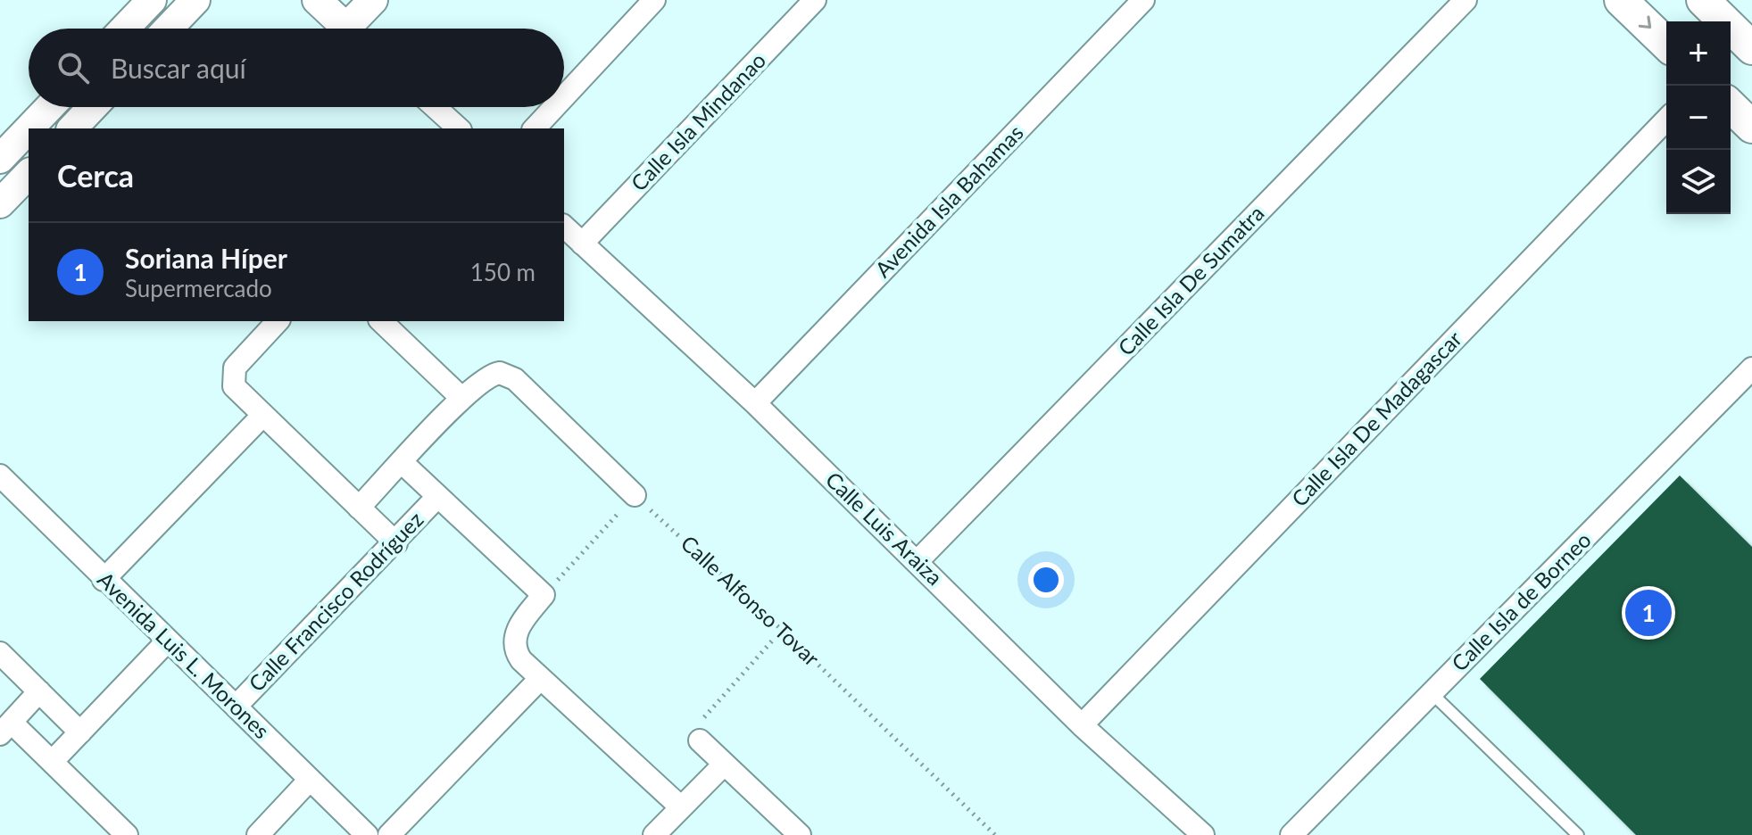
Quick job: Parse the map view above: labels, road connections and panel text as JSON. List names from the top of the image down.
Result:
{
  "streets": {
    "street": [
      "Calle Isla Mindanao",
      "Avenida Isla Bahamas",
      "Calle Isla De Sumatra",
      "Calle Isla De Madagascar",
      "Calle Luis Araiza",
      "Calle Francisco Rodríguez",
      "Calle Isla de Borneo",
      "Avenida Luis L. Morones"
    ],
    "path": ["Calle Alfonso Tovar"]
  },
  "crossings": [
    ["Calle Isla Mindanao", "Calle Luis Araiza"],
    ["Avenida Isla Bahamas", "Calle Luis Araiza"],
    ["Calle Isla De Sumatra", "Calle Luis Araiza"],
    ["Calle Isla De Madagascar", "Calle Luis Araiza"],
    ["Calle Francisco Rodríguez", "Avenida Luis L. Morones"]
  ],
  "page": {
    "map_buttons": ["+", "−"],
    "search": "Buscar aquí",
    "heading": "Cerca",
    "list": [
      {
        "mark": "1",
        "name": "Soriana Híper",
        "note": "Supermercado",
        "value": "150 m"
      }
    ],
    "pins": "1"
  }
}
